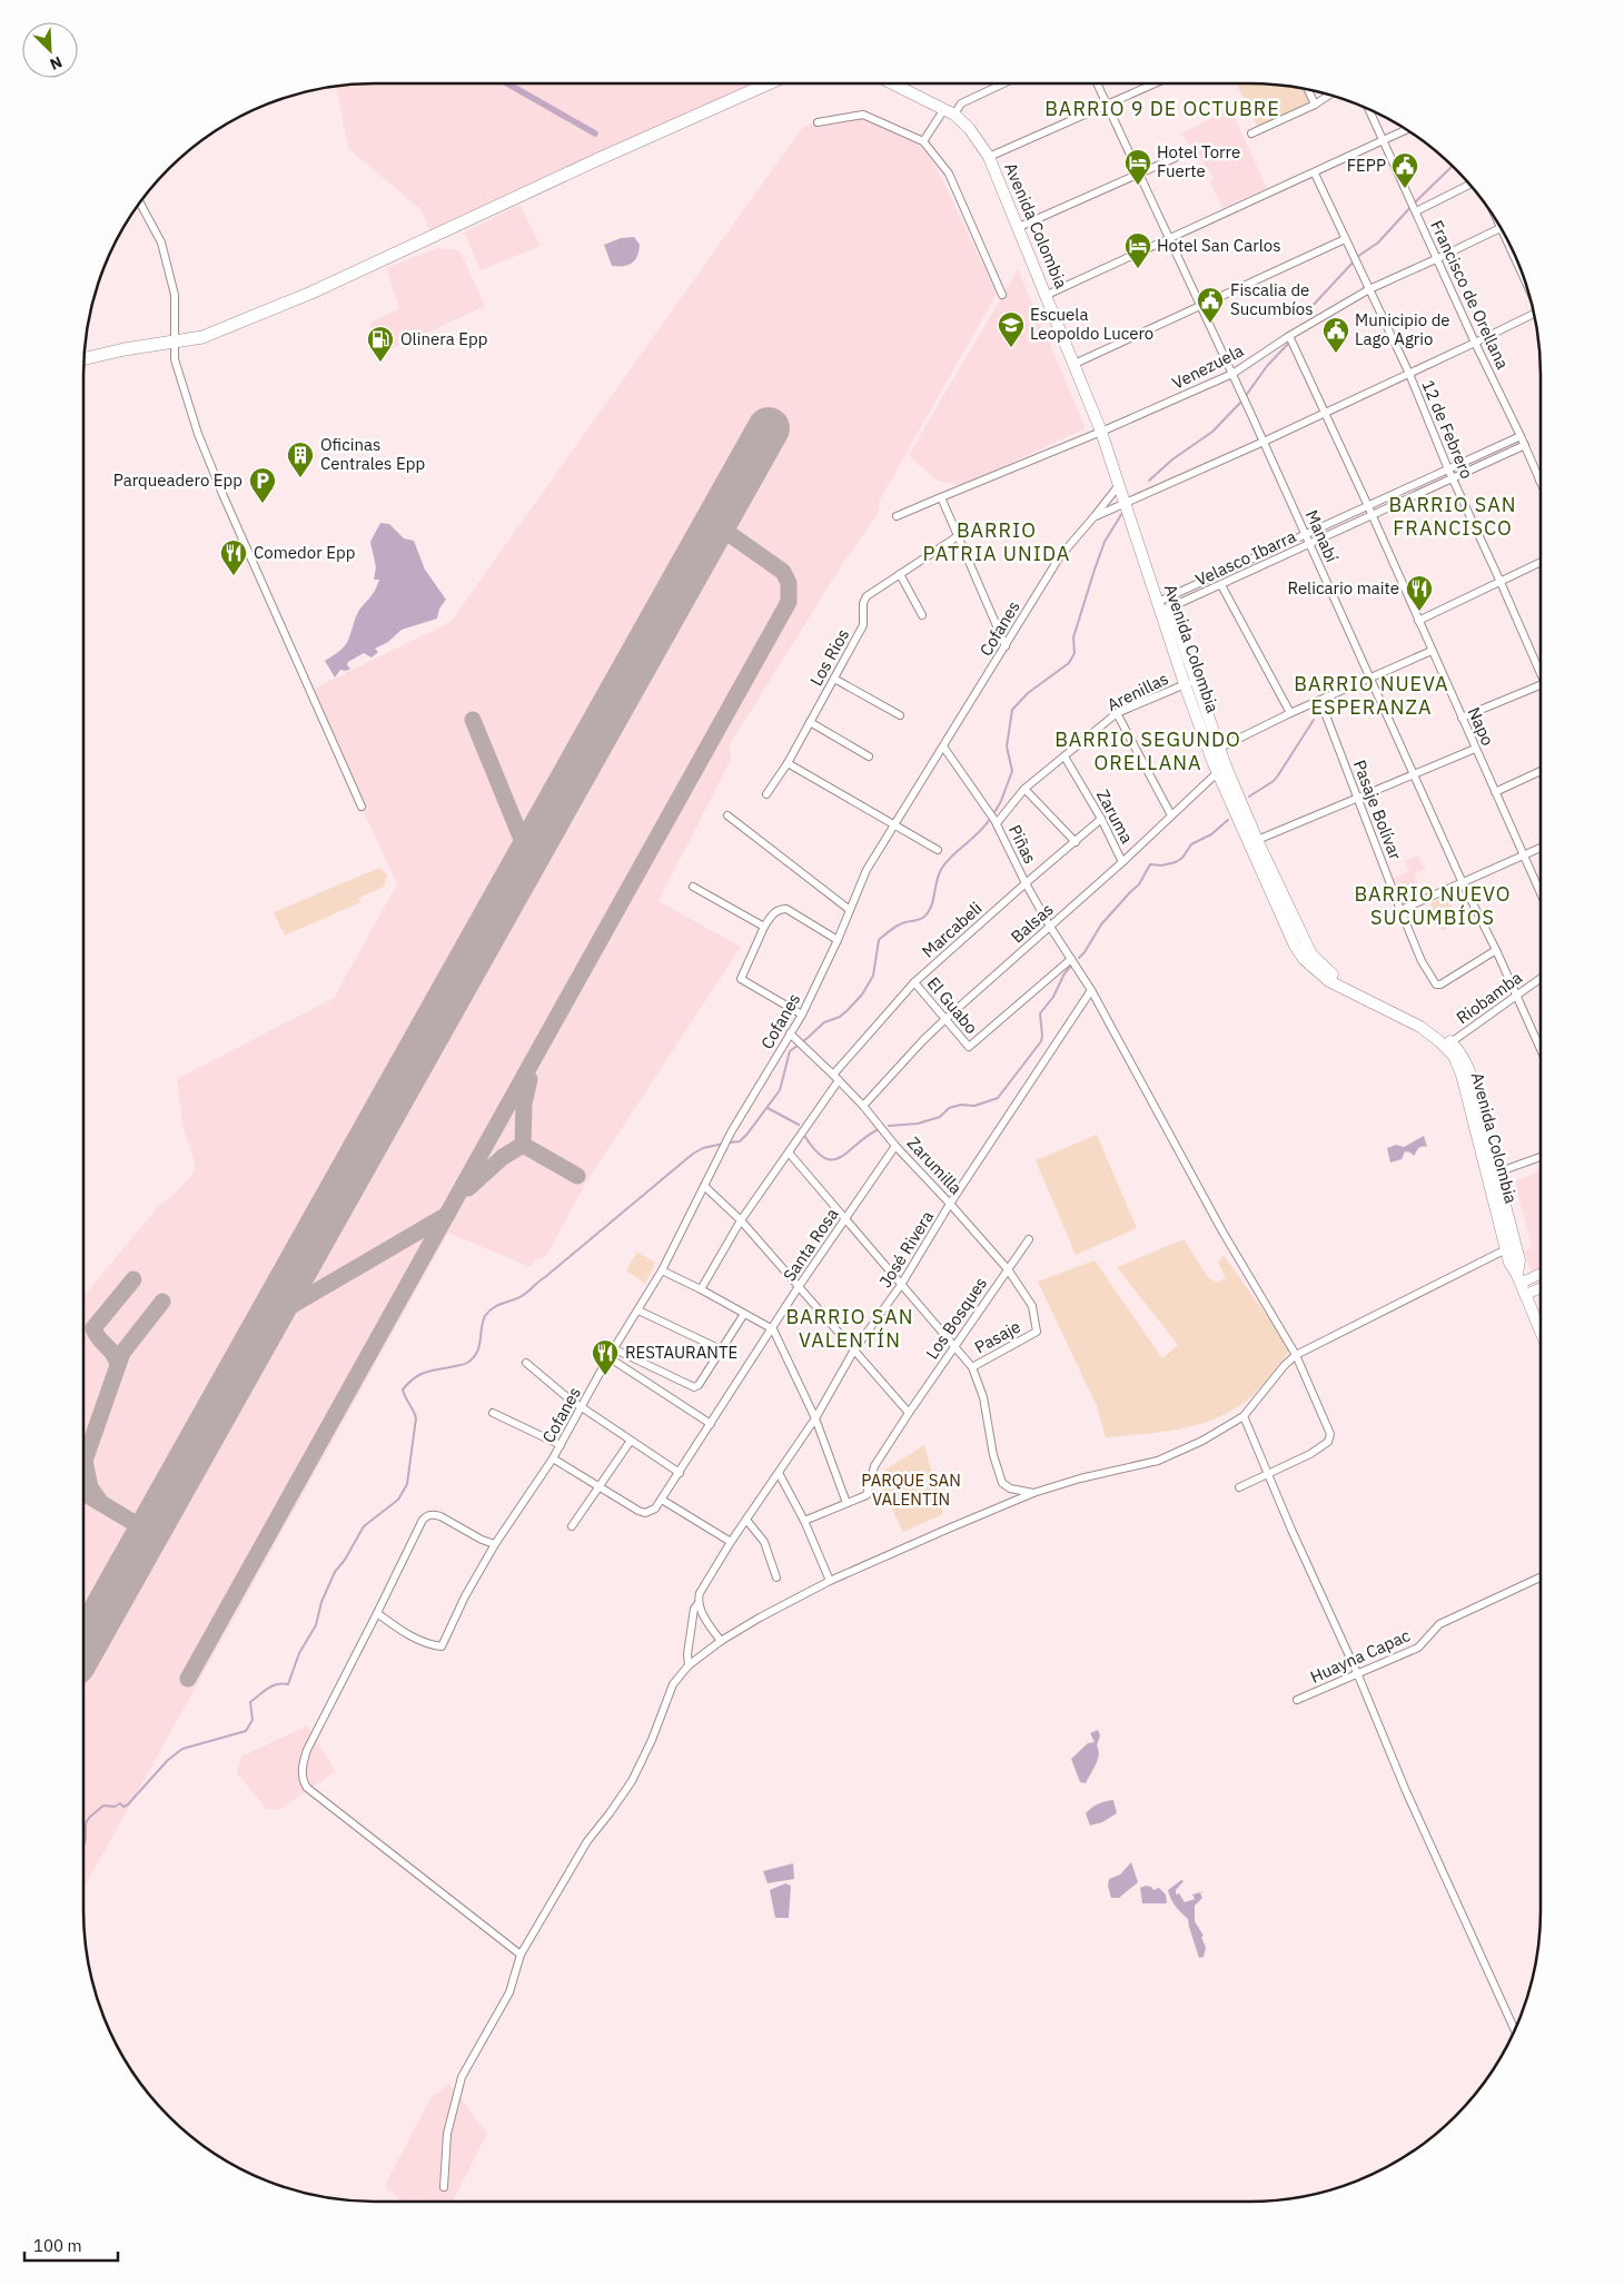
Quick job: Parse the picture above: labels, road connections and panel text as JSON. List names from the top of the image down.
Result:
{
  "streets": {
    "main road": ["Avenida Colombia"],
    "street": [
      "Francisco de Orellana",
      "Venezuela",
      "12 de Febrero",
      "Manabí",
      "Velasco Ibarra",
      "Cofanes",
      "Los Rios",
      "Arenillas",
      "Napo",
      "Pasaje Bolívar",
      "Zaruma",
      "Piñas",
      "Balsas",
      "Marcabeli",
      "Riobamba",
      "El Guabo",
      "Zarumilla",
      "Santa Rosa",
      "José Rivera",
      "Los Bosques",
      "Pasaje",
      "Huayna Capac"
    ]
  },
  "crossings": [
    ["Avenida Colombia", "Venezuela"],
    ["Avenida Colombia", "Velasco Ibarra"],
    ["Avenida Colombia", "Cofanes"],
    ["Avenida Colombia", "Arenillas"],
    ["Avenida Colombia", "Balsas"],
    ["Avenida Colombia", "Riobamba"],
    ["Francisco de Orellana", "Venezuela"],
    ["Francisco de Orellana", "Velasco Ibarra"],
    ["Francisco de Orellana", "Cofanes"],
    ["Venezuela", "12 de Febrero"],
    ["Venezuela", "Manabí"],
    ["Venezuela", "Napo"],
    ["12 de Febrero", "Velasco Ibarra"],
    ["12 de Febrero", "Cofanes"],
    ["Manabí", "Velasco Ibarra"],
    ["Manabí", "Cofanes"],
    ["Manabí", "Pasaje Bolívar"],
    ["Manabí", "Riobamba"],
    ["Velasco Ibarra", "Napo"],
    ["Cofanes", "Napo"],
    ["Cofanes", "Piñas"],
    ["Cofanes", "Zarumilla"],
    ["Arenillas", "Zaruma"],
    ["Arenillas", "Piñas"],
    ["Zaruma", "Balsas"],
    ["Zaruma", "Marcabeli"],
    ["Piñas", "Balsas"],
    ["Piñas", "Marcabeli"],
    ["Piñas", "El Guabo"],
    ["Piñas", "José Rivera"],
    ["Balsas", "El Guabo"],
    ["Balsas", "Zarumilla"],
    ["Marcabeli", "El Guabo"],
    ["Marcabeli", "Zarumilla"],
    ["Zarumilla", "Santa Rosa"],
    ["Zarumilla", "José Rivera"],
    ["Zarumilla", "Los Bosques"],
    ["Zarumilla", "Pasaje"]
  ],
  "districts": [
    "BARRIO 9 DE OCTUBRE",
    "BARRIO SAN FRANCISCO",
    "BARRIO PATRIA UNIDA",
    "BARRIO NUEVA ESPERANZA",
    "BARRIO SEGUNDO ORELLANA",
    "BARRIO NUEVO SUCUMBÍOS",
    "BARRIO SAN VALENTÍN"
  ],
  "parks": ["PARQUE SAN VALENTIN"],
  "places": {
    "hotel": ["Hotel Torre Fuerte", "Hotel San Carlos"],
    "public building": ["FEPP", "Fiscalia de Sucumbíos", "Municipio de Lago Agrio"],
    "school or university": ["Escuela Leopoldo Lucero"],
    "fuel station": ["Olinera Epp"],
    "building": ["Oficinas Centrales Epp"],
    "parking": ["Parqueadero Epp"],
    "restaurant": ["Comedor Epp", "Relicario maite", "RESTAURANTE"]
  },
  "scale_bar": "100 m",
  "north": "bottom right"
}
